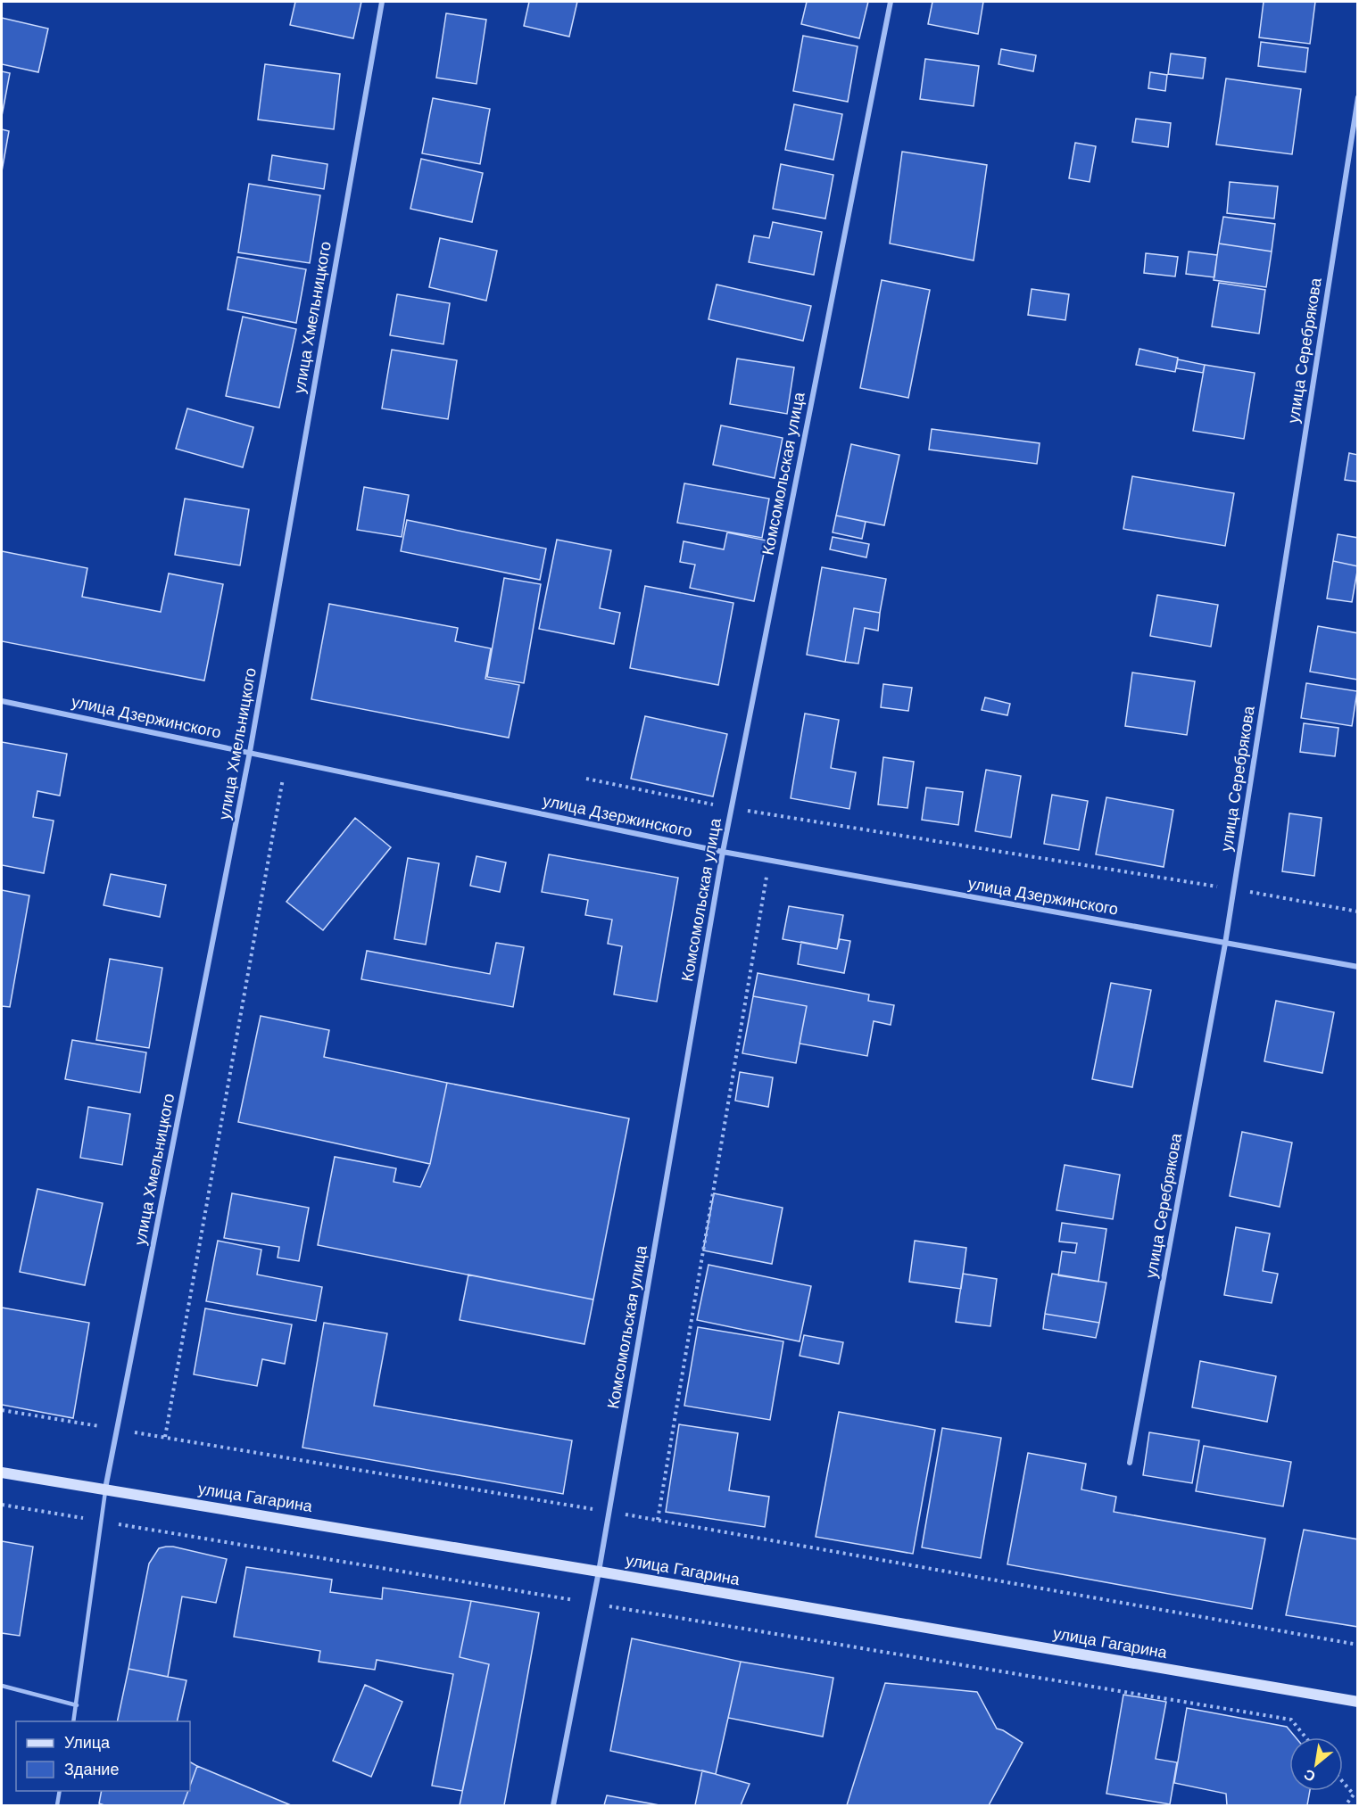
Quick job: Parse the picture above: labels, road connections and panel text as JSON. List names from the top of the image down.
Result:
{
  "streets": {
    "main road": ["улица Гагарина"],
    "street": [
      "улица Хмельницкого",
      "улица Серебрякова",
      "Комсомольская улица",
      "улица Дзержинского"
    ]
  },
  "crossings": [
    ["улица Хмельницкого", "улица Дзержинского"],
    ["улица Хмельницкого", "улица Гагарина"],
    ["улица Серебрякова", "улица Дзержинского"],
    ["Комсомольская улица", "улица Дзержинского"],
    ["Комсомольская улица", "улица Гагарина"]
  ],
  "legend": ["Улица", "Здание"],
  "north": "bottom left"
}
